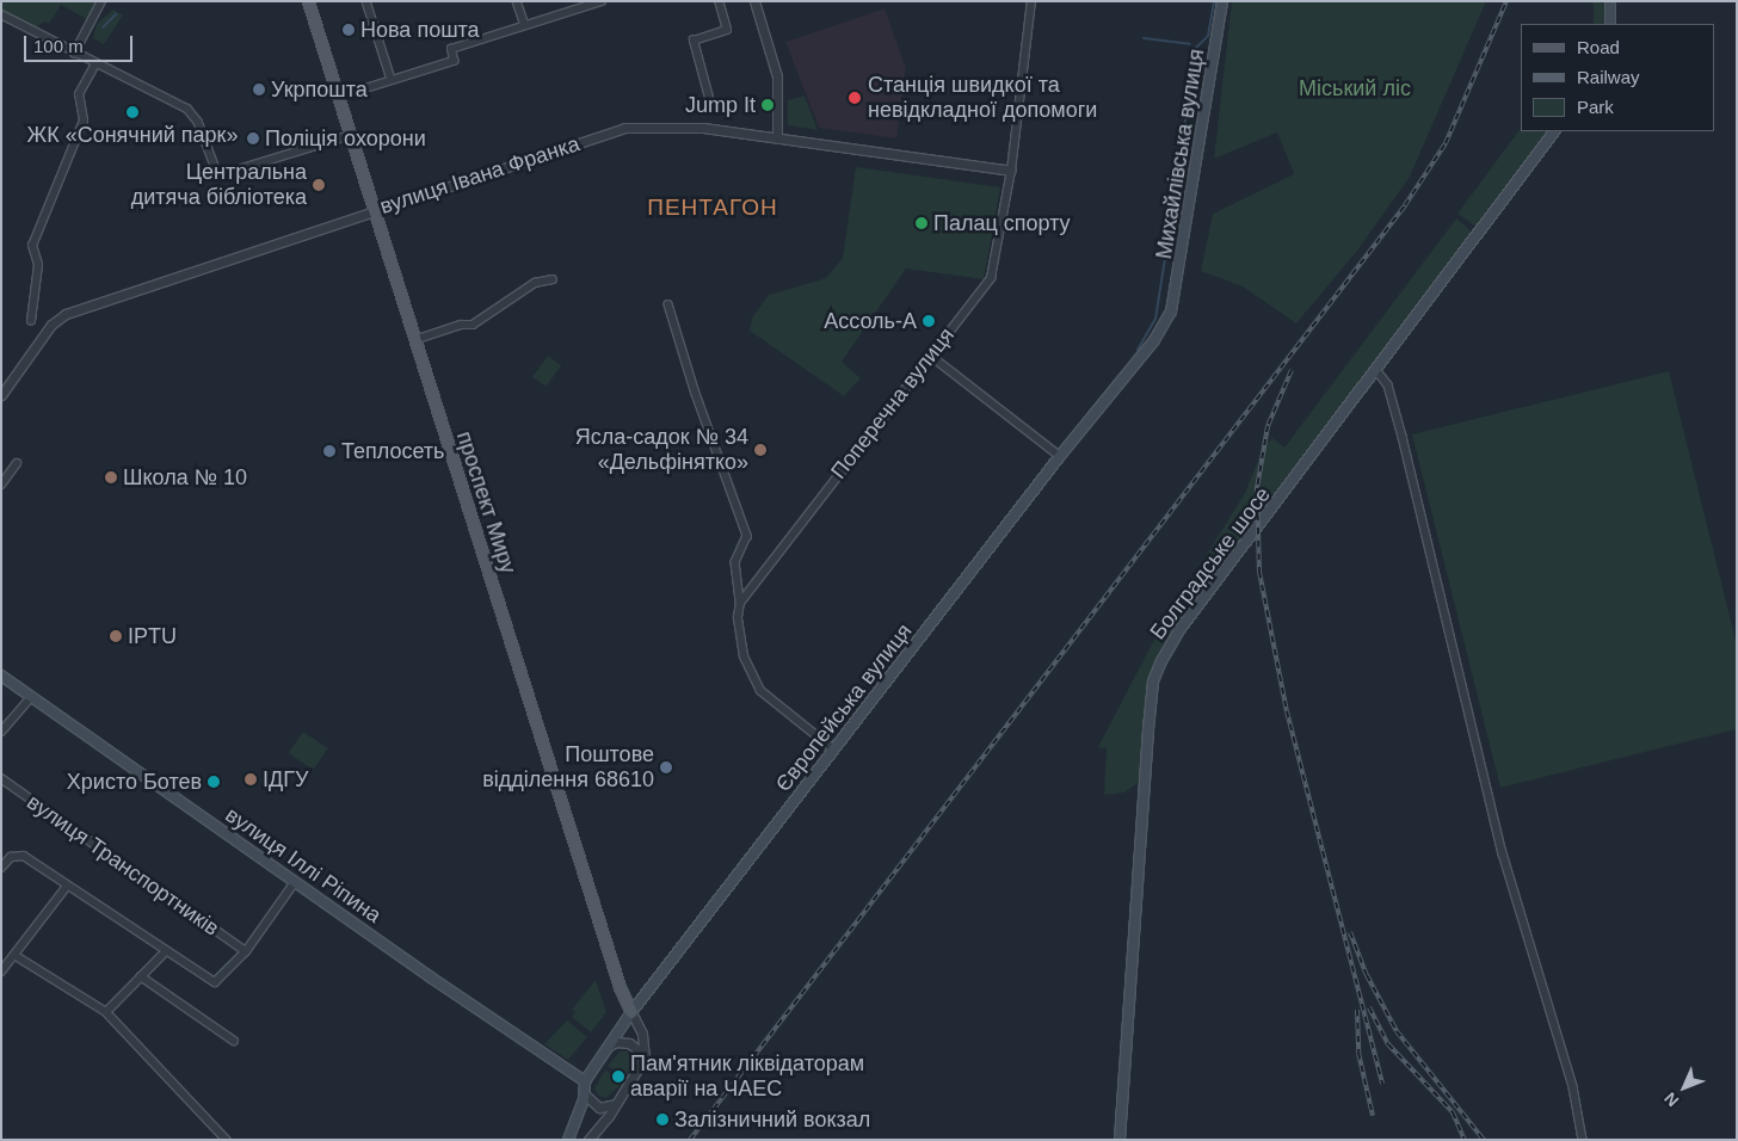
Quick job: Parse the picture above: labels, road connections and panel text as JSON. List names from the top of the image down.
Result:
{
  "streets": {
    "main road": [
      "Михайлівська вулиця",
      "проспект Миру",
      "Болградське шосе",
      "Європейська вулиця",
      "вулиця Іллі Ріпина"
    ],
    "street": ["вулиця Івана Франка", "Поперечна вулиця", "вулиця Транспортників"]
  },
  "crossings": [
    ["Михайлівська вулиця", "Європейська вулиця"],
    ["вулиця Івана Франка", "Поперечна вулиця"],
    ["вулиця Івана Франка", "проспект Миру"],
    ["проспект Миру", "Європейська вулиця"],
    ["Європейська вулиця", "вулиця Іллі Ріпина"]
  ],
  "districts": ["ПЕНТАГОН"],
  "parks": ["Міський ліс"],
  "places": [
    "Нова пошта",
    "Укрпошта",
    "Станція швидкої та невідкладної допомоги",
    "Jump It",
    "ЖК «Сонячний парк»",
    "Поліція охорони",
    "Центральна дитяча бібліотека",
    "Палац спорту",
    "Ассоль-А",
    "Ясла-садок № 34 «Дельфінятко»",
    "Теплосеть",
    "Школа № 10",
    "IPTU",
    "Поштове відділення 68610",
    "ІДГУ",
    "Христо Ботев",
    "Пам'ятник ліквідаторам аварії на ЧАЕС",
    "Залізничний вокзал"
  ],
  "legend": ["Road", "Railway", "Park"],
  "scale_bar": "100 m",
  "north": "bottom left"
}
